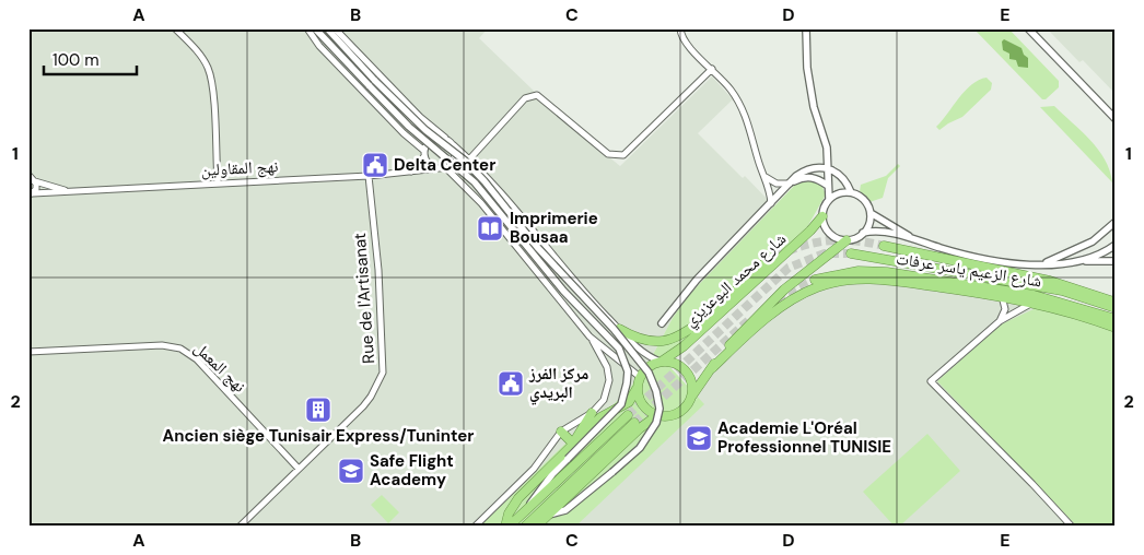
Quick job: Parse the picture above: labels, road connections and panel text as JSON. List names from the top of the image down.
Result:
{
  "streets": {
    "highway": ["شارع الزعيم ياسر عرفات", "شارع محمد البوعزيزي"],
    "street": ["نهج المقاولين", "Rue de l'Artisanat", "نهج المعمل"]
  },
  "crossings": [
    ["نهج المقاولين", "Rue de l'Artisanat"],
    ["Rue de l'Artisanat", "نهج المعمل"]
  ],
  "places": {
    "public building": ["Delta Center", "مركز الفرز البريدي"],
    "library": ["Imprimerie Bousaa"],
    "building": ["Ancien siège Tunisair Express/Tuninter"],
    "school or university": ["Academie L'Oréal Professionnel TUNISIE", "Safe Flight Academy"]
  },
  "scale_bar": "100 m",
  "grid": {
    "columns": [
      "A",
      "B",
      "C",
      "D",
      "E"
    ],
    "rows": ["1", "2"]
  }
}
